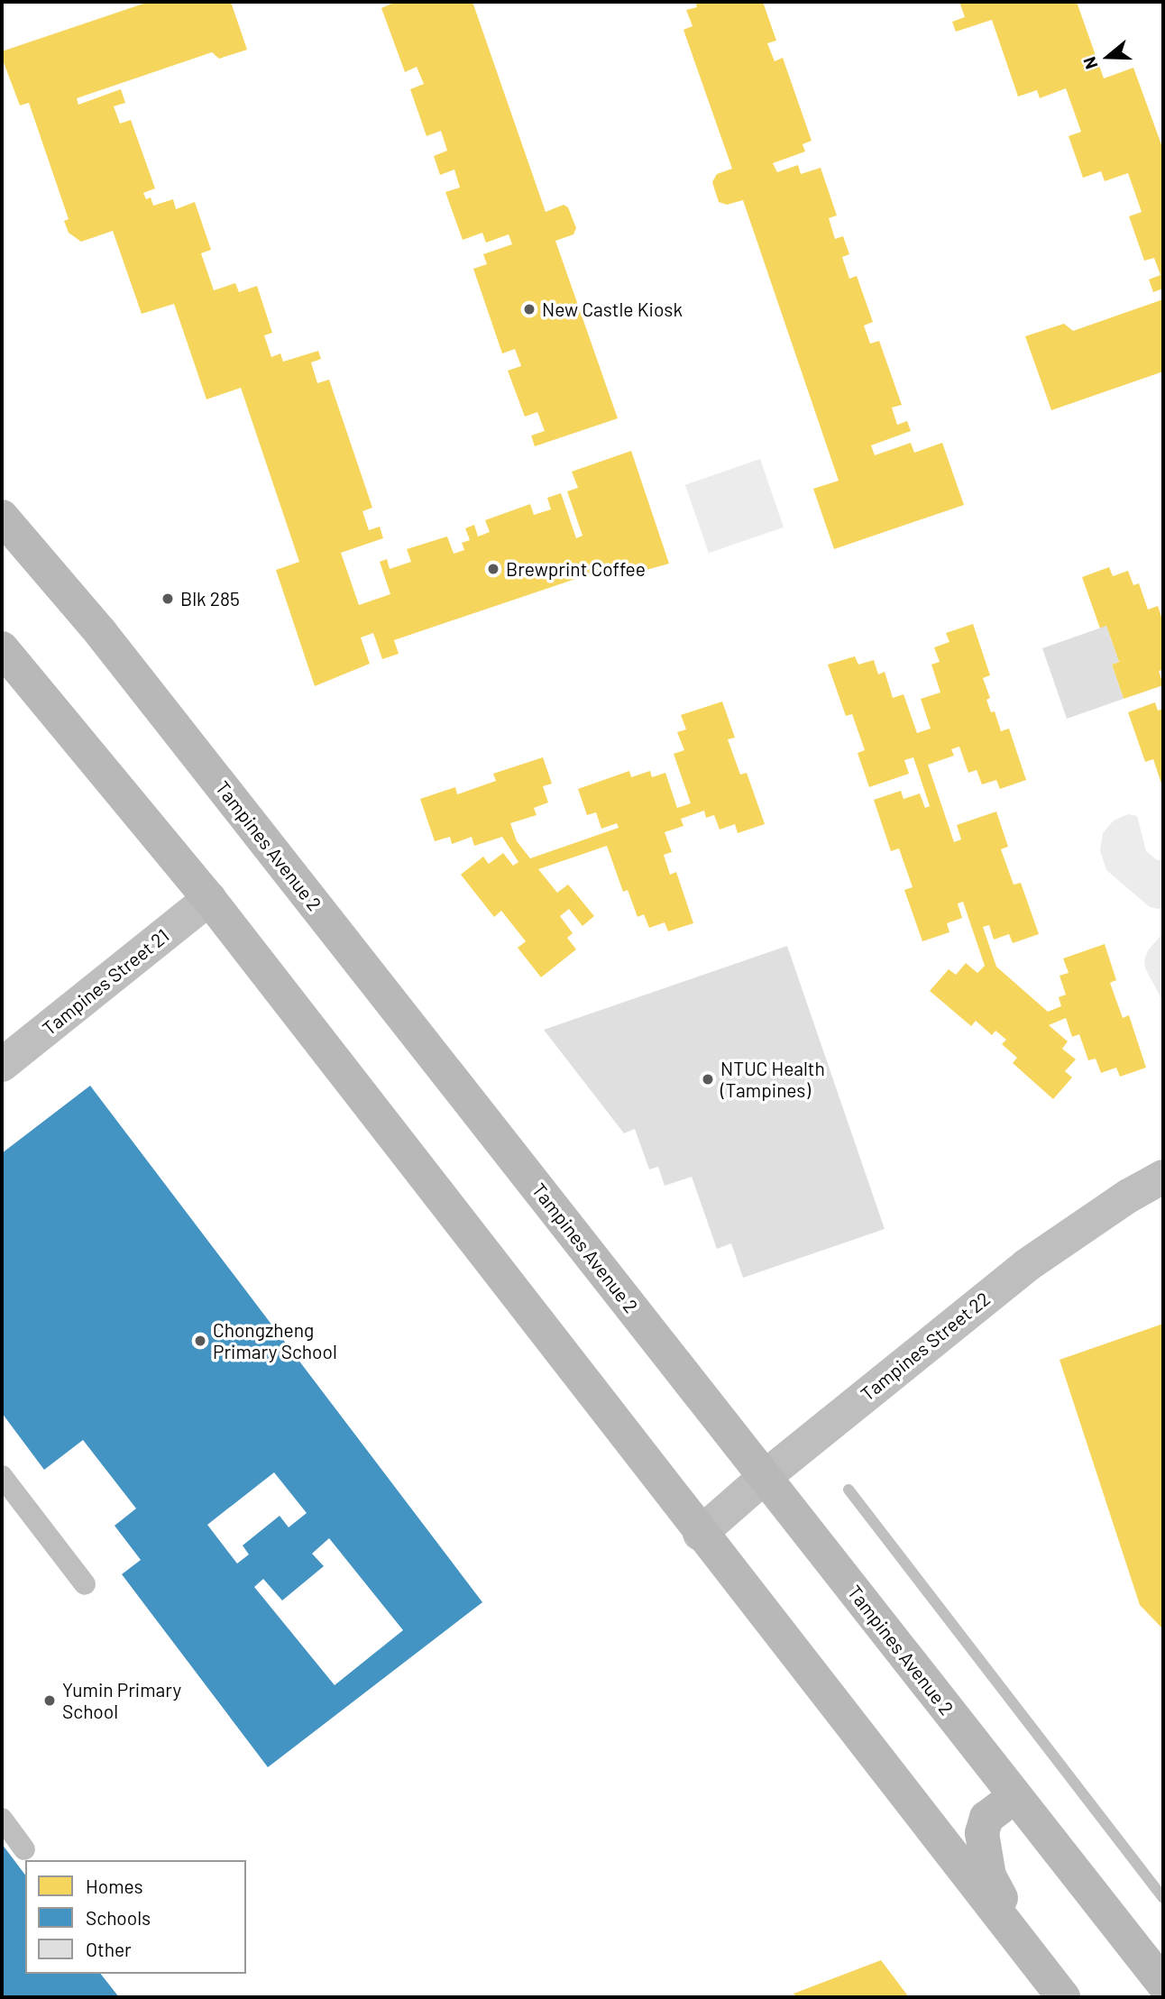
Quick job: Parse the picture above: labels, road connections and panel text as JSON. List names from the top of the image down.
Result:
{
  "streets": {
    "main road": ["Tampines Avenue 2"],
    "street": ["Tampines Street 21", "Tampines Street 22"]
  },
  "crossings": [
    ["Tampines Avenue 2", "Tampines Street 22"]
  ],
  "places": [
    "New Castle Kiosk",
    "Brewprint Coffee",
    "Blk 285",
    "NTUC Health (Tampines)",
    "Chongzheng Primary School",
    "Yumin Primary School"
  ],
  "legend": ["Homes", "Schools", "Other"],
  "north": "left"
}
